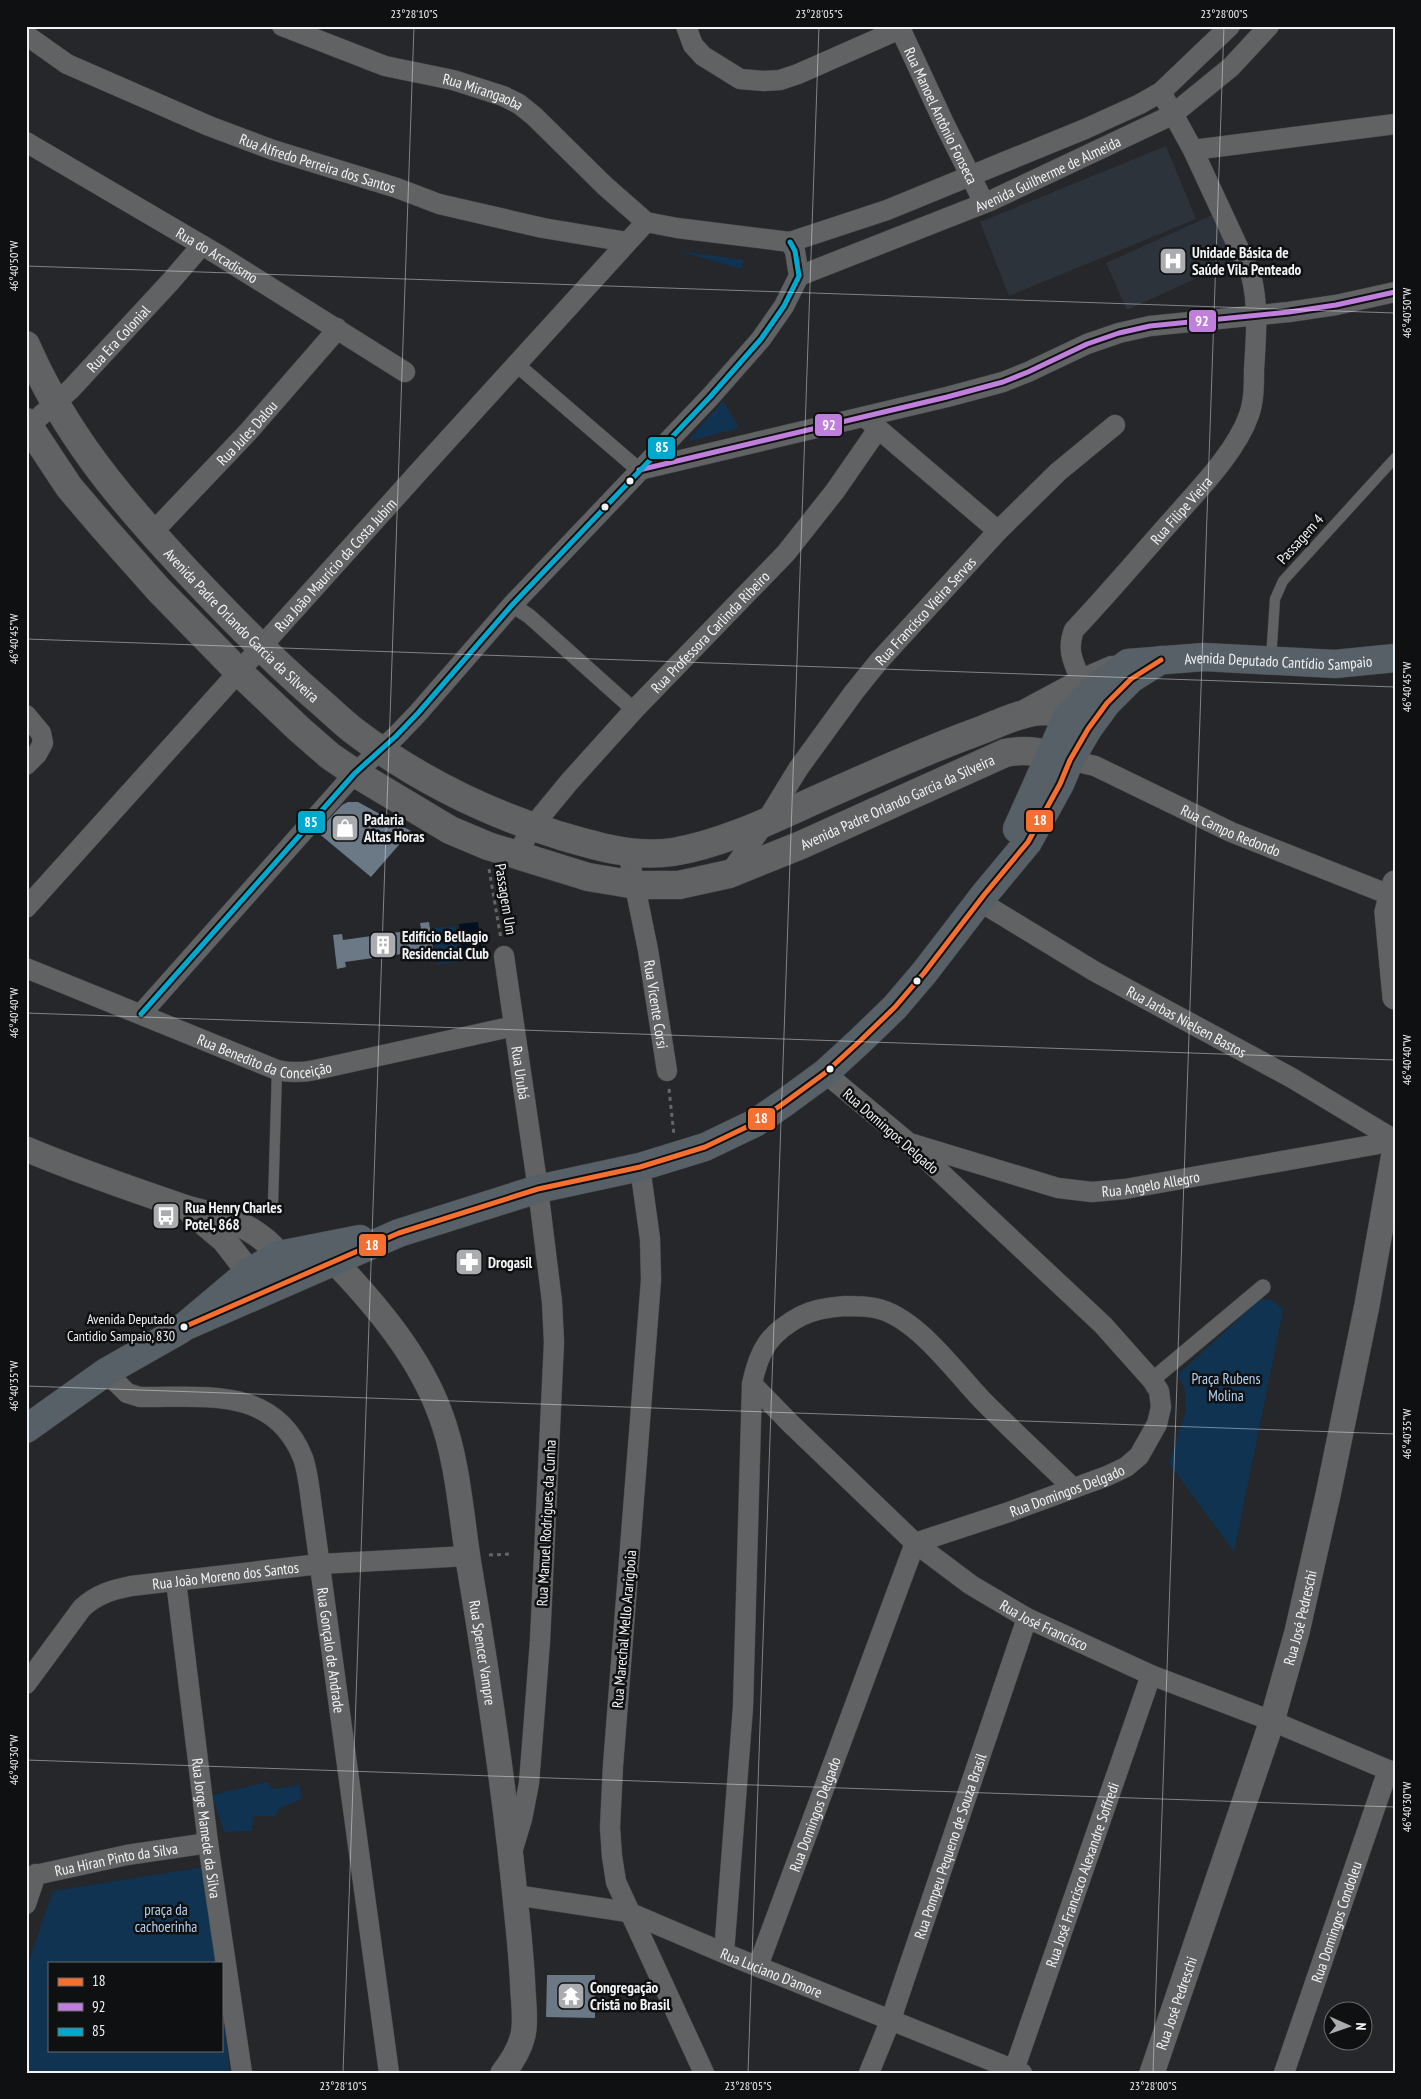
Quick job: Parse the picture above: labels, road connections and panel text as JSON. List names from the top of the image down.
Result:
{
  "streets": {
    "main road": ["Avenida Padre Orlando Garcia da Silveira", "Avenida Deputado Cantídio Sampaio"],
    "street": [
      "Rua Mirangaoba",
      "Rua Manoel Antônio Fonseca",
      "Rua Alfredo Perreira dos Santos",
      "Avenida Guilherme de Almeida",
      "Rua do Arcadismo",
      "Rua Era Colonial",
      "Rua Jules Dalou",
      "Rua Filipe Vieira",
      "Rua João Maurício da Costa Jubim",
      "Rua Francisco Vieira Servas",
      "Rua Professora Carlinda Ribeiro",
      "Rua Campo Redondo",
      "Rua Vicente Corsi",
      "Rua Jarbas Nielsen Bastos",
      "Rua Benedito da Conceição",
      "Rua Urubá",
      "Rua Domingos Delgado",
      "Rua Angelo Allegro",
      "Rua Manuel Rodrigues da Cunha",
      "Rua João Moreno dos Santos",
      "Rua José Pedreschi",
      "Rua José Francisco",
      "Rua Marechal Mello Ararigboia",
      "Rua Gonçalo de Andrade",
      "Rua Spencer Vampre",
      "Rua Jorge Mamede da Silva",
      "Rua Pompeu Pequeno de Souza Brasil",
      "Rua Hiran Pinto da Silva",
      "Rua José Francisco Alexandre Soffredi",
      "Rua Domingos Condoleu",
      "Rua Luciano D'amore"
    ],
    "lane": ["Passagem 4"],
    "path": ["Passagem Um"]
  },
  "crossings": [
    ["Rua Mirangaoba", "Rua João Maurício da Costa Jubim"],
    ["Rua Manoel Antônio Fonseca", "Avenida Guilherme de Almeida"],
    ["Rua Alfredo Perreira dos Santos", "Rua João Maurício da Costa Jubim"],
    ["Avenida Guilherme de Almeida", "Rua Filipe Vieira"],
    ["Rua do Arcadismo", "Rua Era Colonial"],
    ["Rua do Arcadismo", "Rua Jules Dalou"],
    ["Rua Era Colonial", "Avenida Padre Orlando Garcia da Silveira"],
    ["Rua Jules Dalou", "Avenida Padre Orlando Garcia da Silveira"],
    ["Passagem 4", "Avenida Deputado Cantídio Sampaio"],
    ["Rua João Maurício da Costa Jubim", "Avenida Padre Orlando Garcia da Silveira"],
    ["Rua Francisco Vieira Servas", "Avenida Padre Orlando Garcia da Silveira"],
    ["Avenida Padre Orlando Garcia da Silveira", "Rua Professora Carlinda Ribeiro"],
    ["Avenida Padre Orlando Garcia da Silveira", "Avenida Deputado Cantídio Sampaio"],
    ["Avenida Padre Orlando Garcia da Silveira", "Rua Campo Redondo"],
    ["Avenida Padre Orlando Garcia da Silveira", "Passagem Um"],
    ["Avenida Padre Orlando Garcia da Silveira", "Rua Vicente Corsi"],
    ["Avenida Deputado Cantídio Sampaio", "Rua Campo Redondo"],
    ["Avenida Deputado Cantídio Sampaio", "Rua Jarbas Nielsen Bastos"],
    ["Avenida Deputado Cantídio Sampaio", "Rua Urubá"],
    ["Avenida Deputado Cantídio Sampaio", "Rua Domingos Delgado"],
    ["Avenida Deputado Cantídio Sampaio", "Rua Manuel Rodrigues da Cunha"],
    ["Avenida Deputado Cantídio Sampaio", "Rua Marechal Mello Ararigboia"],
    ["Avenida Deputado Cantídio Sampaio", "Rua Gonçalo de Andrade"],
    ["Avenida Deputado Cantídio Sampaio", "Rua Spencer Vampre"],
    ["Passagem Um", "Rua Urubá"],
    ["Rua Jarbas Nielsen Bastos", "Rua Angelo Allegro"],
    ["Rua Benedito da Conceição", "Rua Urubá"],
    ["Rua Urubá", "Rua Manuel Rodrigues da Cunha"],
    ["Rua Domingos Delgado", "Rua Angelo Allegro"],
    ["Rua Domingos Delgado", "Rua José Francisco"],
    ["Rua Domingos Delgado", "Rua Luciano D'amore"],
    ["Rua Manuel Rodrigues da Cunha", "Rua Spencer Vampre"],
    ["Rua João Moreno dos Santos", "Rua Gonçalo de Andrade"],
    ["Rua João Moreno dos Santos", "Rua Spencer Vampre"],
    ["Rua João Moreno dos Santos", "Rua Jorge Mamede da Silva"],
    ["Rua José Pedreschi", "Rua José Francisco"],
    ["Rua José Francisco", "Rua Pompeu Pequeno de Souza Brasil"],
    ["Rua José Francisco", "Rua José Francisco Alexandre Soffredi"],
    ["Rua José Francisco", "Rua Domingos Condoleu"],
    ["Rua Marechal Mello Ararigboia", "Rua Luciano D'amore"],
    ["Rua Spencer Vampre", "Rua Luciano D'amore"],
    ["Rua Jorge Mamede da Silva", "Rua Hiran Pinto da Silva"],
    ["Rua Pompeu Pequeno de Souza Brasil", "Rua Luciano D'amore"],
    ["Rua José Francisco Alexandre Soffredi", "Rua Luciano D'amore"]
  ],
  "parks": ["Praça Rubens Molina", "praça da cachoerinha"],
  "places": {
    "hospital": ["Unidade Básica de Saúde Vila Penteado"],
    "shop": ["Padaria Altas Horas"],
    "building": ["Edifício Bellagio Residencial Club"],
    "bus stop": ["Rua Henry Charles Potel, 868"],
    "pharmacy": ["Drogasil"],
    "other": ["Avenida Deputado Cantidio Sampaio, 830"],
    "temple": ["Congregação Cristã no Brasil"]
  },
  "lines": ["transit line 85", "transit line 92", "transit line 18"],
  "legend": ["18", "92", "85"],
  "north": "right",
  "coordinates": [
    "23°28'10\"S",
    "23°28'05\"S",
    "23°28'00\"S",
    "46°40'50\"W",
    "46°40'45\"W",
    "46°40'40\"W",
    "46°40'35\"W",
    "46°40'30\"W"
  ]
}
